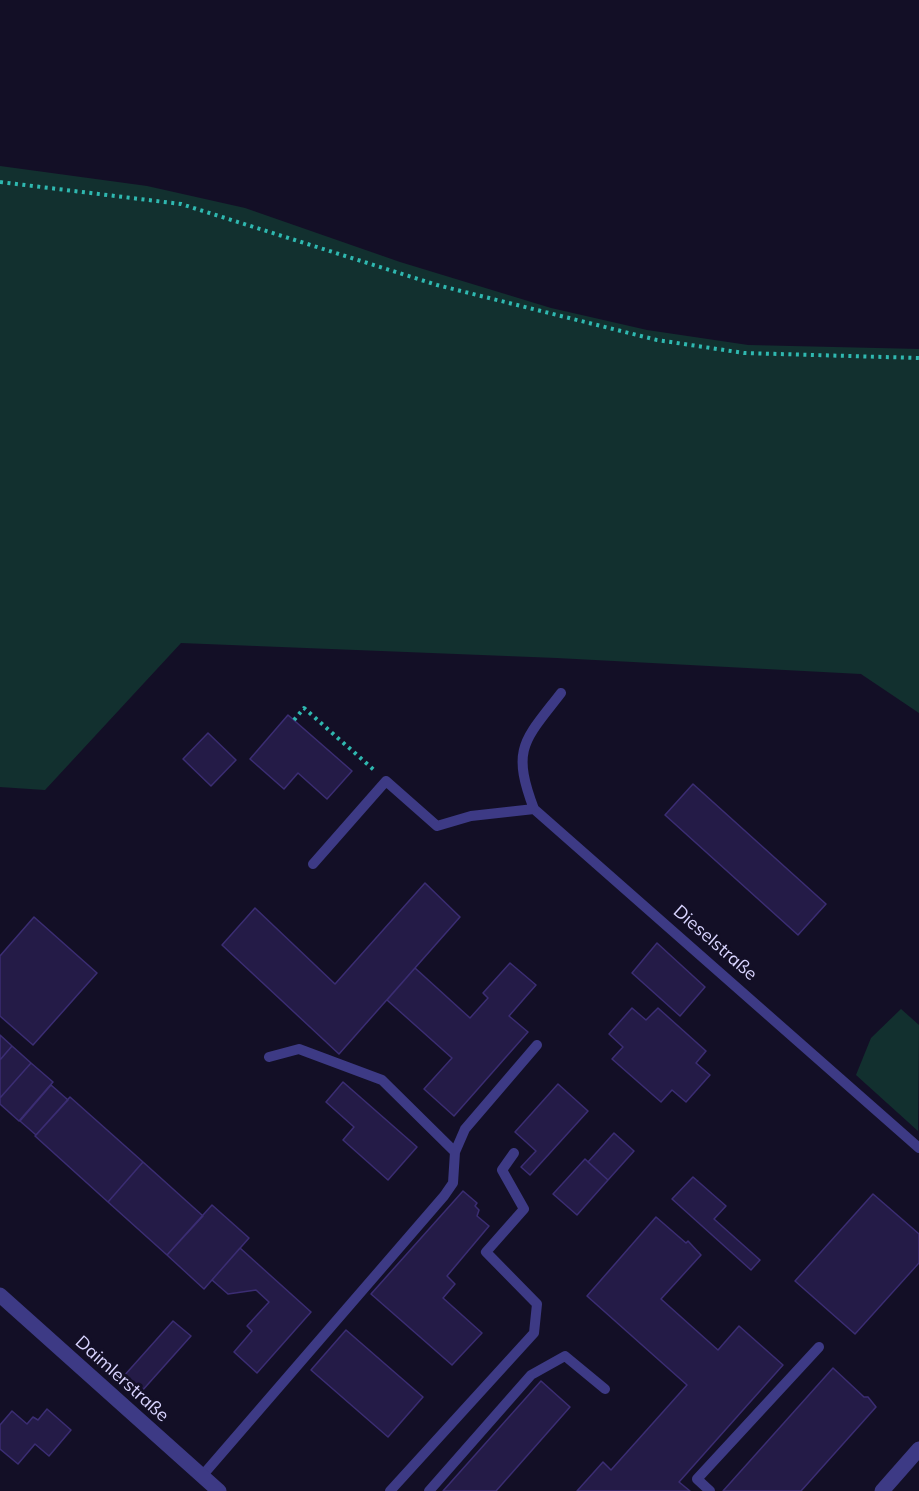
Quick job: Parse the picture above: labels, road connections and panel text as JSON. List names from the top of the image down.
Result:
{
  "streets": {
    "street": ["Daimlerstraße"],
    "lane": ["Dieselstraße"]
  }
}
